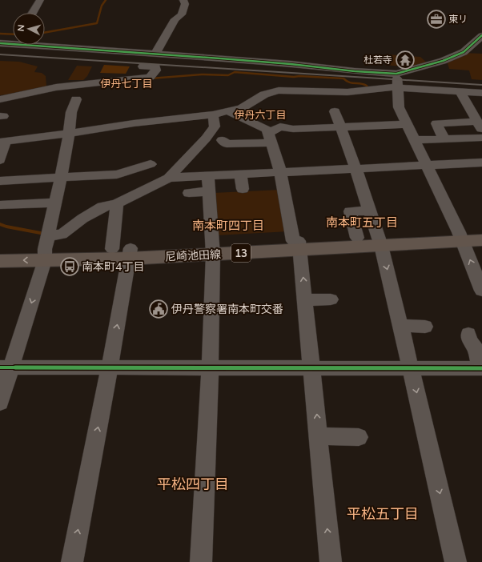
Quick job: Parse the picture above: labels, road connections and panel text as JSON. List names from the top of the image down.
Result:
{
  "streets": {
    "main road": ["13", "尼崎池田線"]
  },
  "districts": [
    "伊丹七丁目",
    "伊丹六丁目",
    "南本町五丁目",
    "南本町四丁目",
    "平松四丁目",
    "平松五丁目"
  ],
  "places": {
    "office": ["東リ"],
    "temple": ["杜若寺"],
    "bus stop": ["南本町4丁目"],
    "public building": ["伊丹警察署南本町交番"]
  },
  "north": "left"
}
